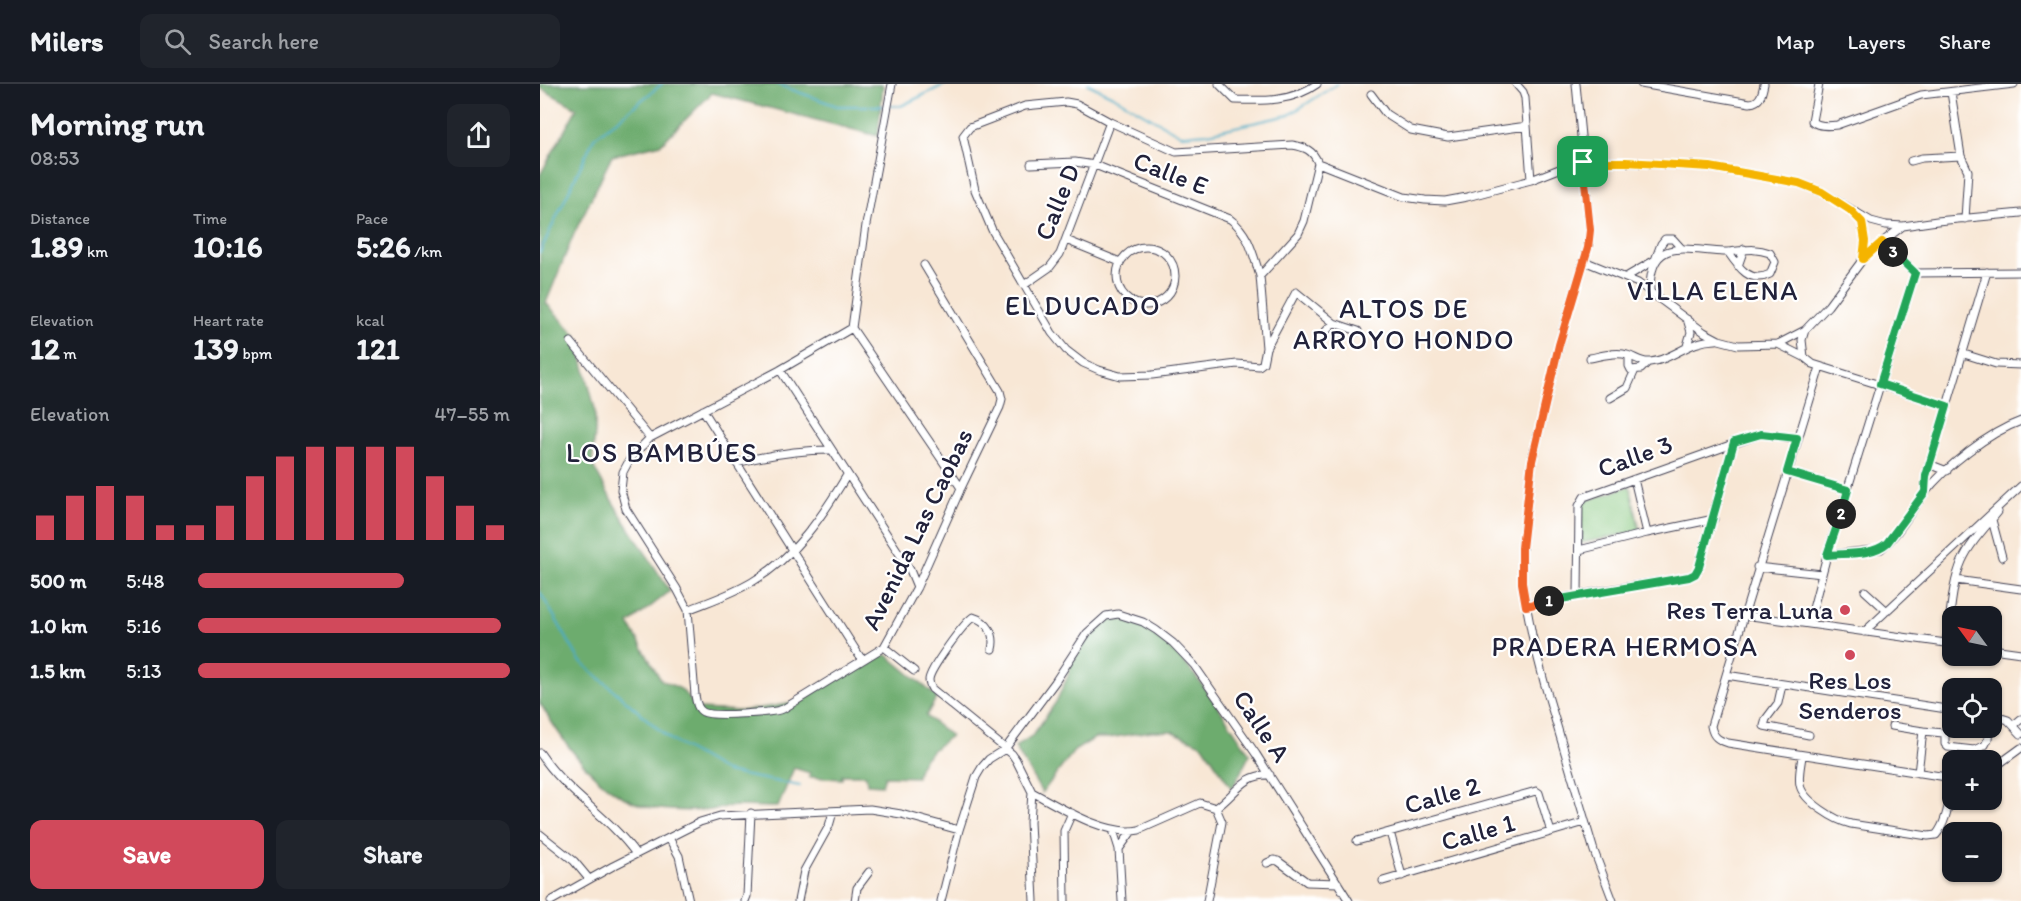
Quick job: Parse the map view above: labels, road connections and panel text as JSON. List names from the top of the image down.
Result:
{
  "streets": {
    "street": [
      "Calle E",
      "Calle D",
      "Calle 3",
      "Avenida Las Caobas",
      "Calle A",
      "Calle 2",
      "Calle 1"
    ]
  },
  "crossings": [
    ["Calle E", "Calle D"],
    ["Calle 2", "Calle 1"]
  ],
  "districts": [
    "VILLA ELENA",
    "EL DUCADO",
    "ALTOS DE ARROYO HONDO",
    "LOS BAMBÚES",
    "PRADERA HERMOSA"
  ],
  "places": ["Res Terra Luna", "Res Los Senderos"],
  "north": "top left",
  "page": {
    "header": "Milers",
    "search": "Search here",
    "nav": ["Map", "Layers", "Share"],
    "heading": ["Morning run", "08:53"],
    "stats": [
      ["Distance", "1.89 km"],
      ["Time", "10:16"],
      ["Pace", "5:26 /km"],
      ["Elevation", "12 m"],
      ["Heart rate", "139 bpm"],
      ["kcal", "121"]
    ],
    "pins": ["3", "2", "1"],
    "chart": ["Elevation", "47–55 m"],
    "list": [
      {
        "name": "500 m",
        "note": "5:48"
      },
      {
        "name": "1.0 km",
        "note": "5:16"
      },
      {
        "name": "1.5 km",
        "note": "5:13"
      }
    ],
    "map_buttons": ["+", "−"],
    "buttons": ["Save", "Share"]
  }
}
